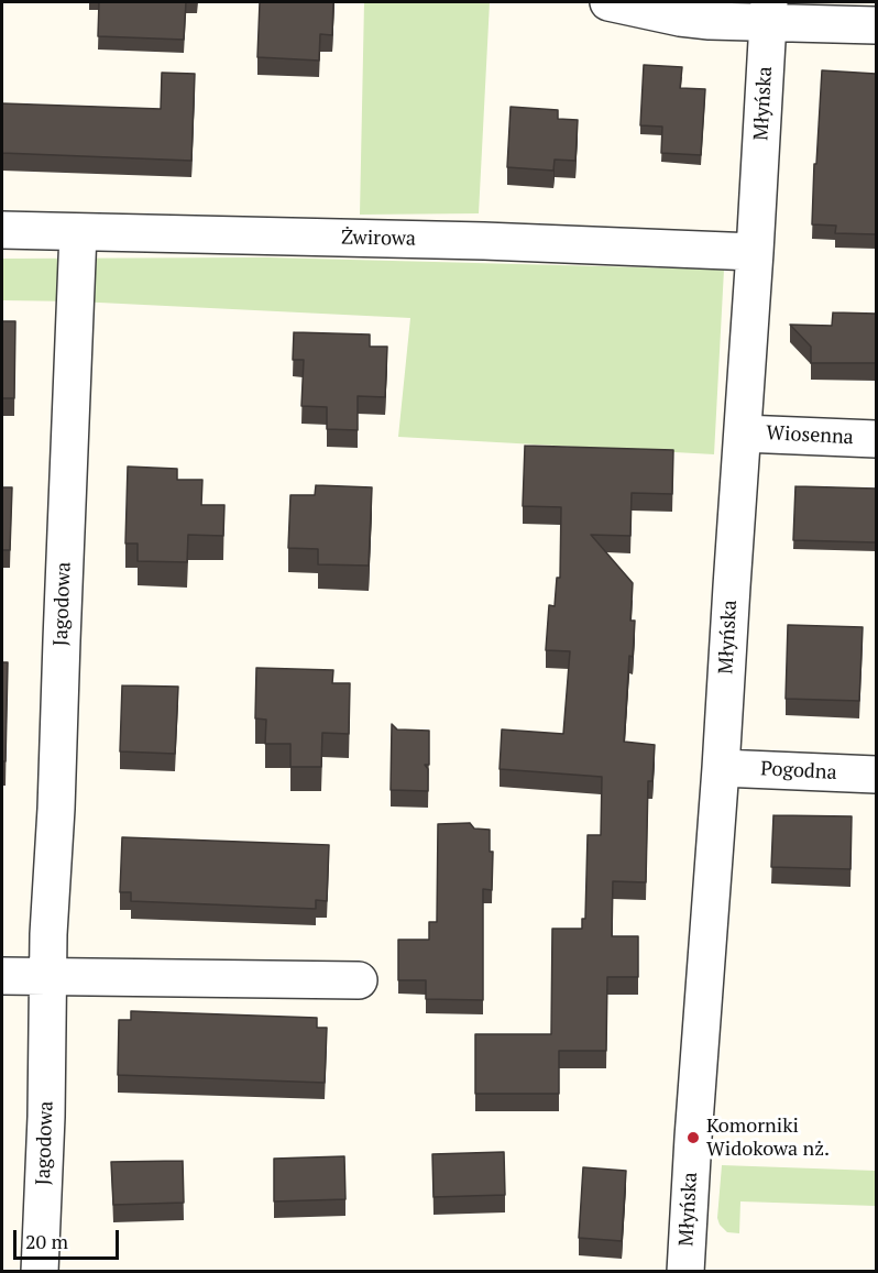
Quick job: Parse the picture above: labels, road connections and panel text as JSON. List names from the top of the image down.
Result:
{
  "streets": {
    "street": [
      "Młyńska",
      "Żwirowa",
      "Wiosenna",
      "Jagodowa",
      "Pogodna"
    ]
  },
  "crossings": [
    ["Młyńska", "Żwirowa"],
    ["Młyńska", "Wiosenna"],
    ["Młyńska", "Pogodna"],
    ["Żwirowa", "Jagodowa"]
  ],
  "places": ["Komorniki Widokowa nż."],
  "scale_bar": "20 m"
}
